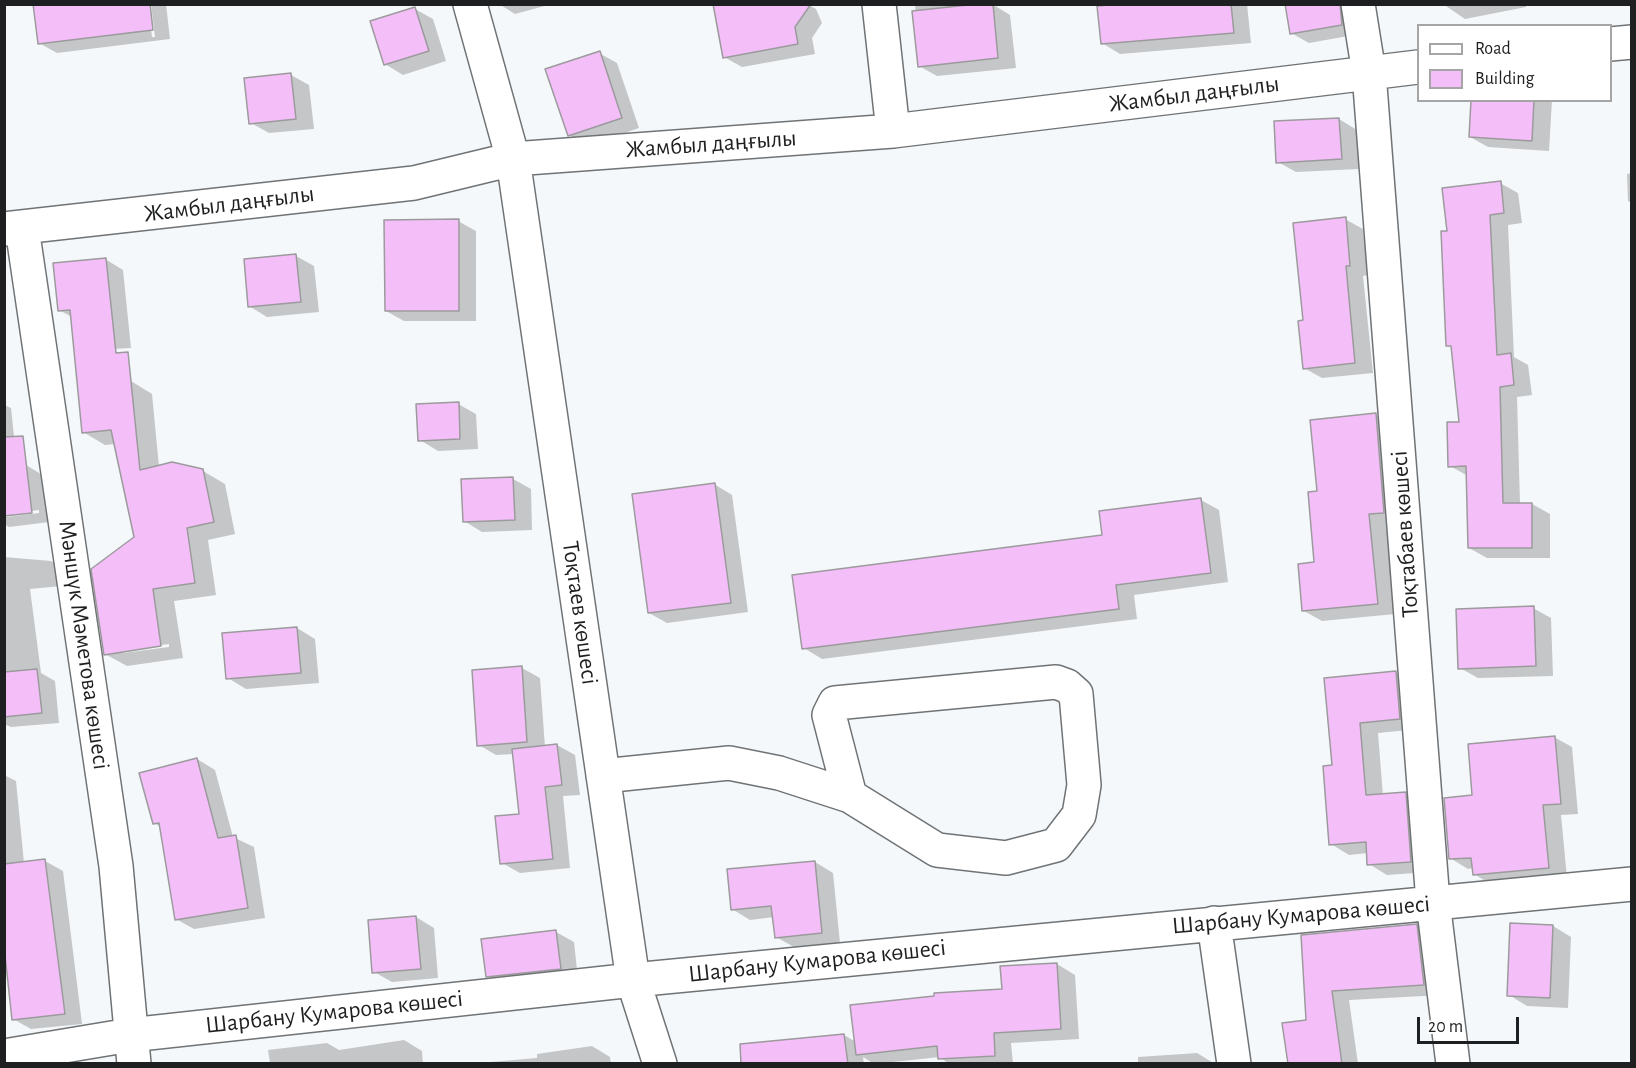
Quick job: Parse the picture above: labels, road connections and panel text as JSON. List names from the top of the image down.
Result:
{
  "streets": {
    "street": [
      "Жамбыл даңғылы",
      "Тоқтабаев көшесі",
      "Тоқтаев көшесі",
      "Мәншүк Мәметова көшесі",
      "Шарбану Кумарова көшесі"
    ]
  },
  "crossings": [
    ["Жамбыл даңғылы", "Тоқтабаев көшесі"],
    ["Жамбыл даңғылы", "Тоқтаев көшесі"],
    ["Жамбыл даңғылы", "Мәншүк Мәметова көшесі"],
    ["Тоқтабаев көшесі", "Шарбану Кумарова көшесі"],
    ["Тоқтаев көшесі", "Шарбану Кумарова көшесі"],
    ["Мәншүк Мәметова көшесі", "Шарбану Кумарова көшесі"]
  ],
  "legend": ["Road", "Building"],
  "scale_bar": "20 m"
}
